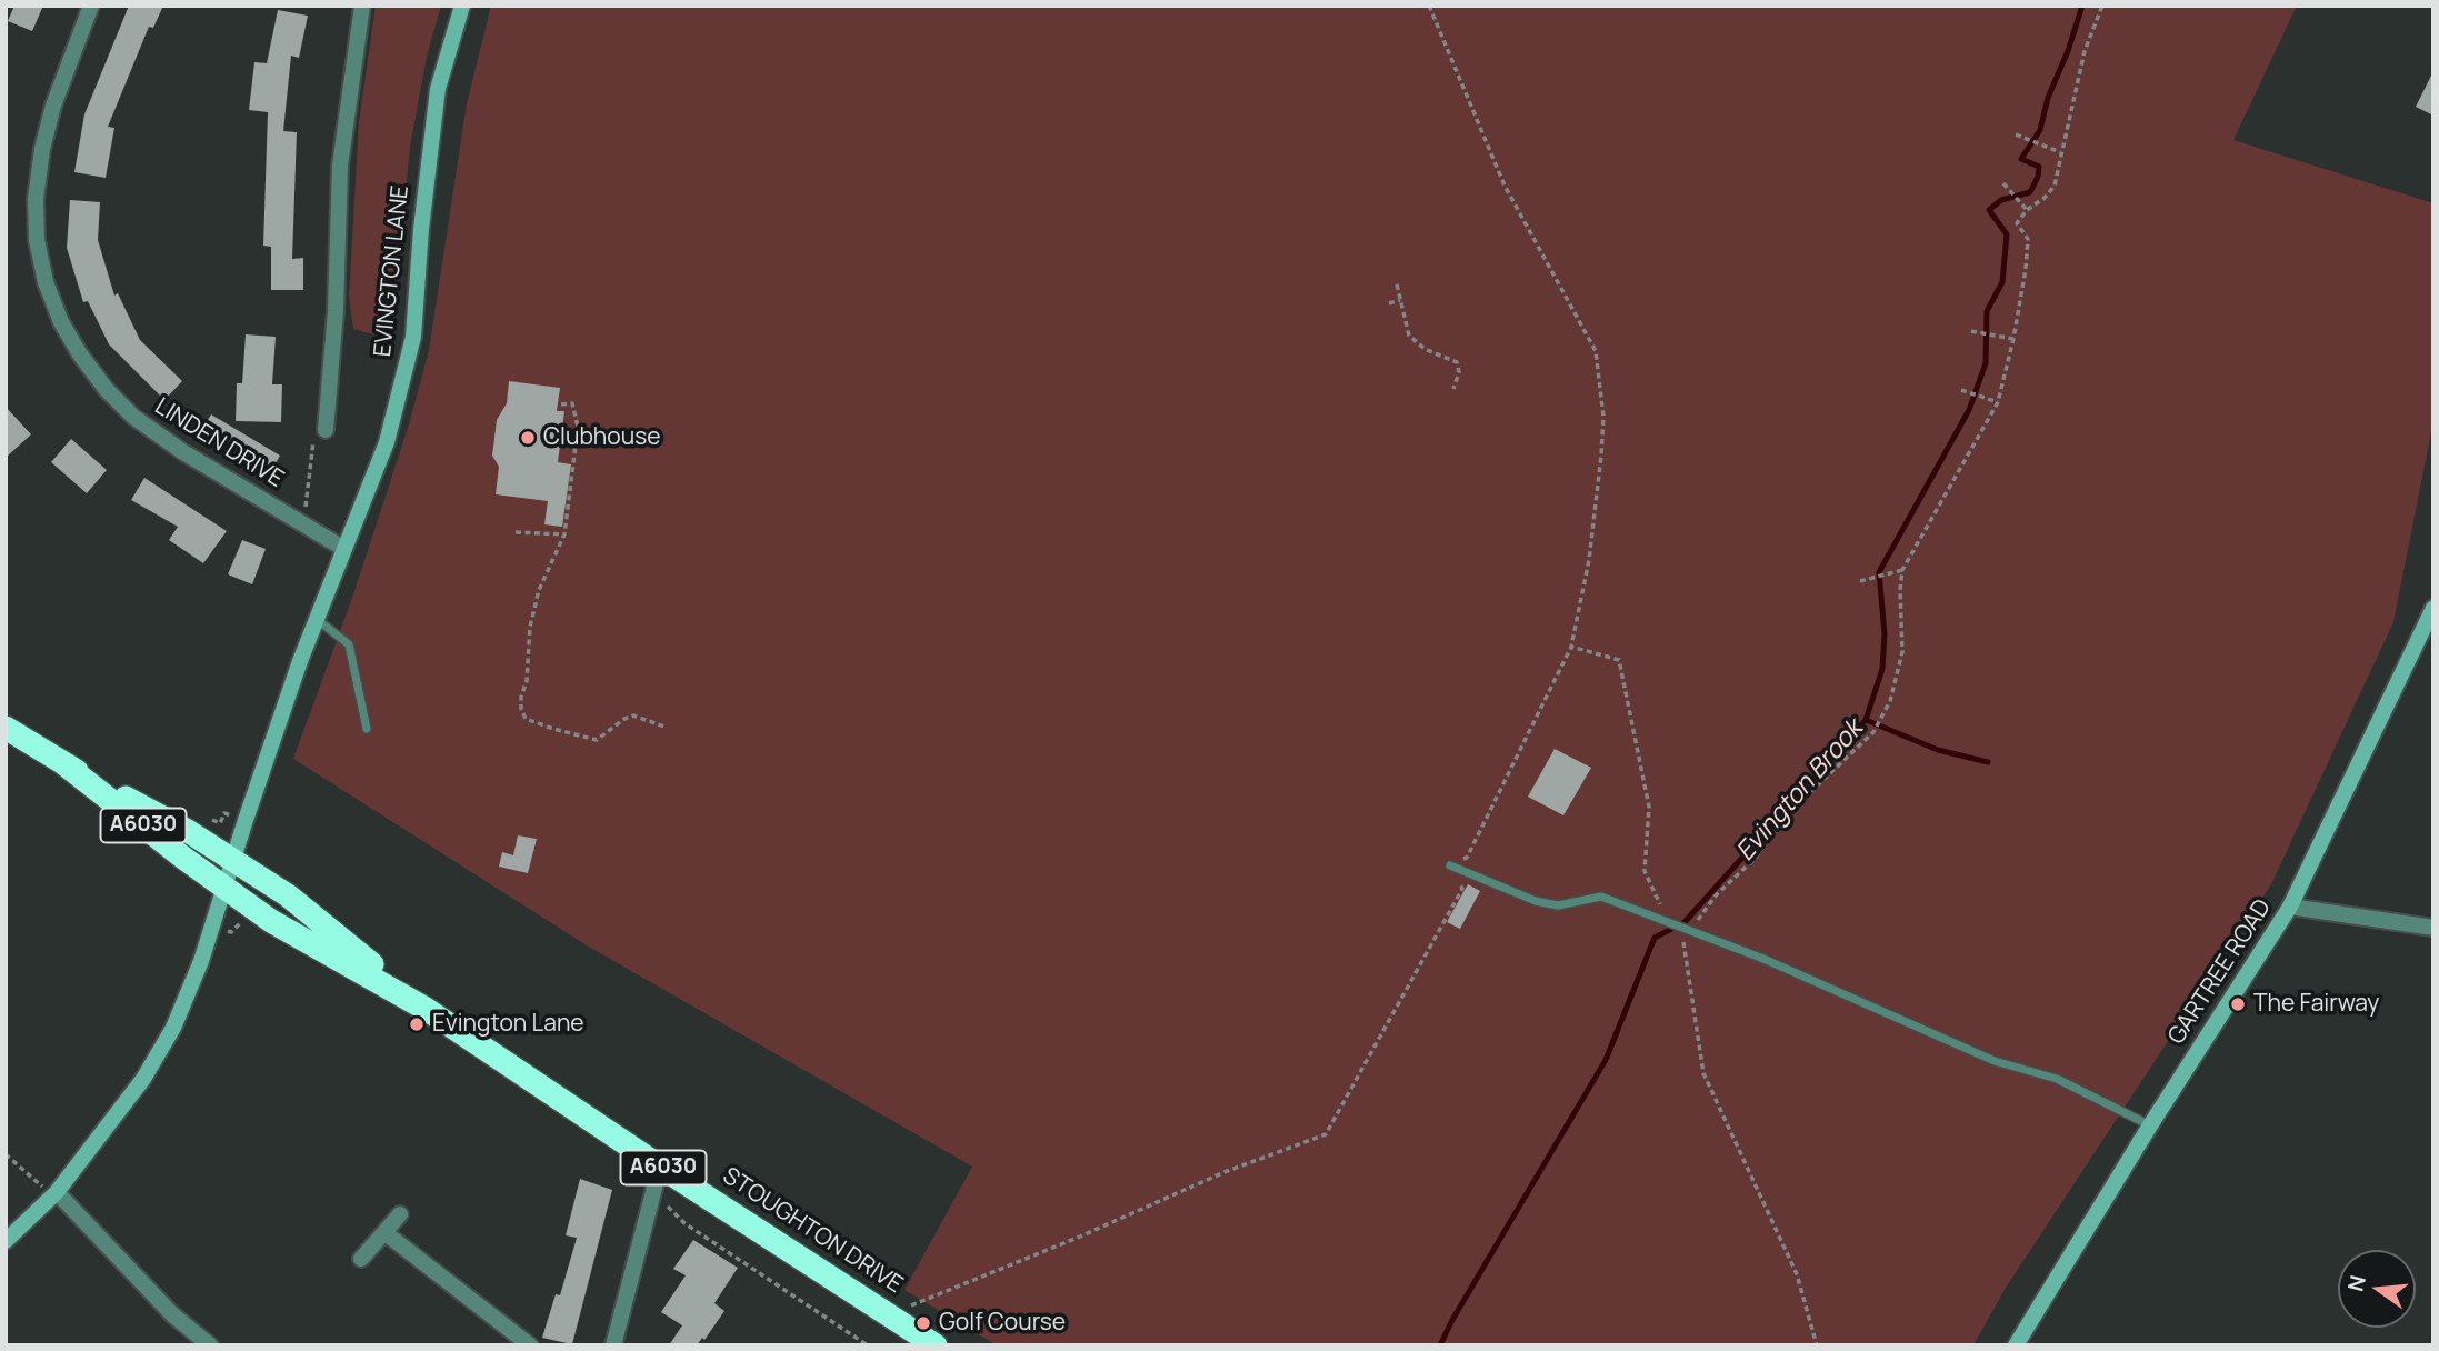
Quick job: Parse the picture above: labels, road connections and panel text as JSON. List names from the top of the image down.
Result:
{
  "streets": {
    "highway": ["A6030", "STOUGHTON DRIVE"],
    "main road": ["EVINGTON LANE", "GARTREE ROAD"],
    "street": ["LINDEN DRIVE"]
  },
  "crossings": [
    ["EVINGTON LANE", "LINDEN DRIVE"],
    ["EVINGTON LANE", "A6030"],
    ["EVINGTON LANE", "STOUGHTON DRIVE"],
    ["A6030", "STOUGHTON DRIVE"]
  ],
  "water": ["Evington Brook"],
  "places": [
    "Clubhouse",
    "The Fairway",
    "Evington Lane",
    "Golf Course"
  ],
  "north": "left"
}
